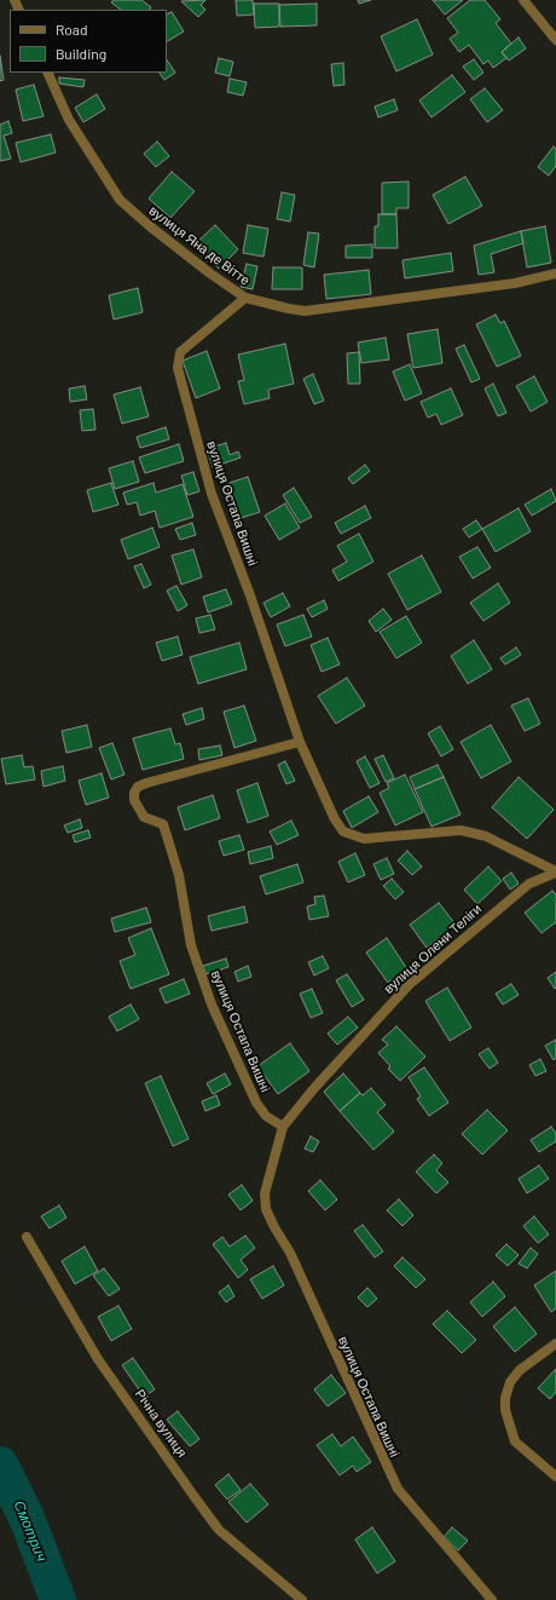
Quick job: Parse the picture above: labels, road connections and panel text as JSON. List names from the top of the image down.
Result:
{
  "streets": {
    "street": [
      "вулиця Яна де Вітте",
      "вулиця Остапа Вишні",
      "вулиця Олени Теліги",
      "Річна вулиця"
    ]
  },
  "crossings": [
    ["вулиця Яна де Вітте", "вулиця Остапа Вишні"],
    ["вулиця Остапа Вишні", "вулиця Олени Теліги"]
  ],
  "water": ["Смотрич"],
  "legend": ["Road", "Building"]
}
